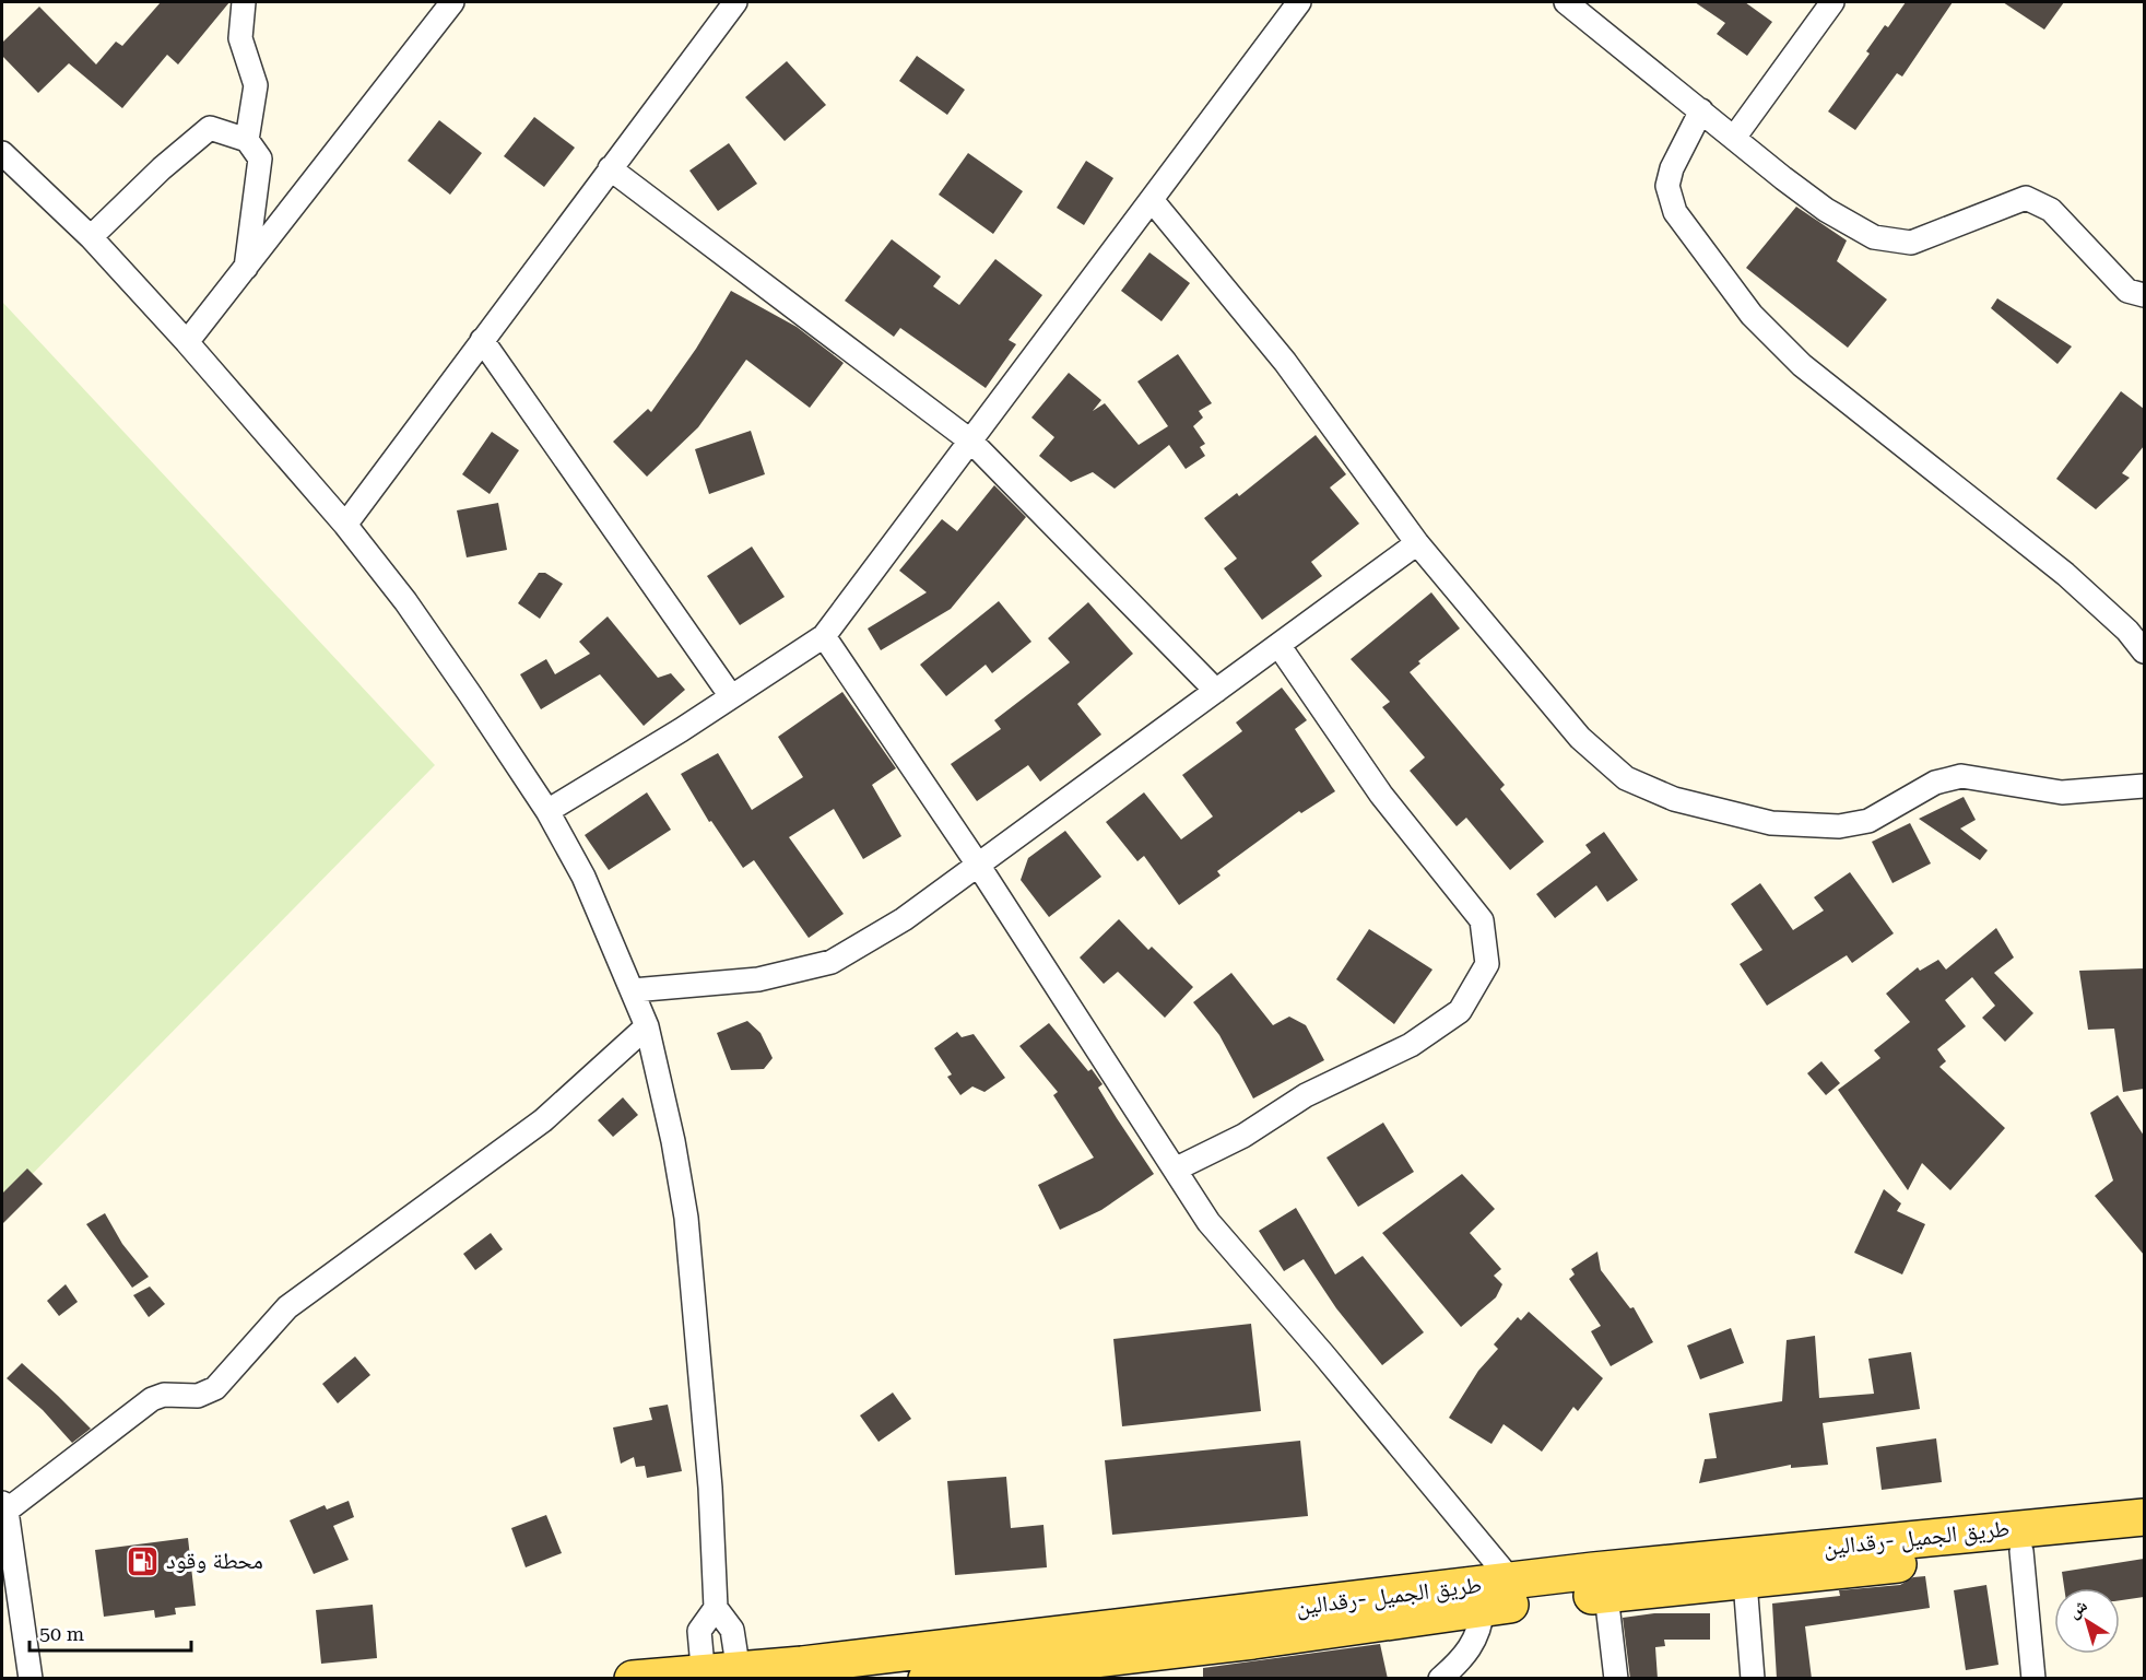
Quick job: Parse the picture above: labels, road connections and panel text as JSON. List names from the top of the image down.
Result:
{
  "streets": {
    "main road": ["طريق الجميل -رقدالين"]
  },
  "places": {
    "fuel station": ["محطة وقود"]
  },
  "scale_bar": "50 m",
  "north": "top left"
}
